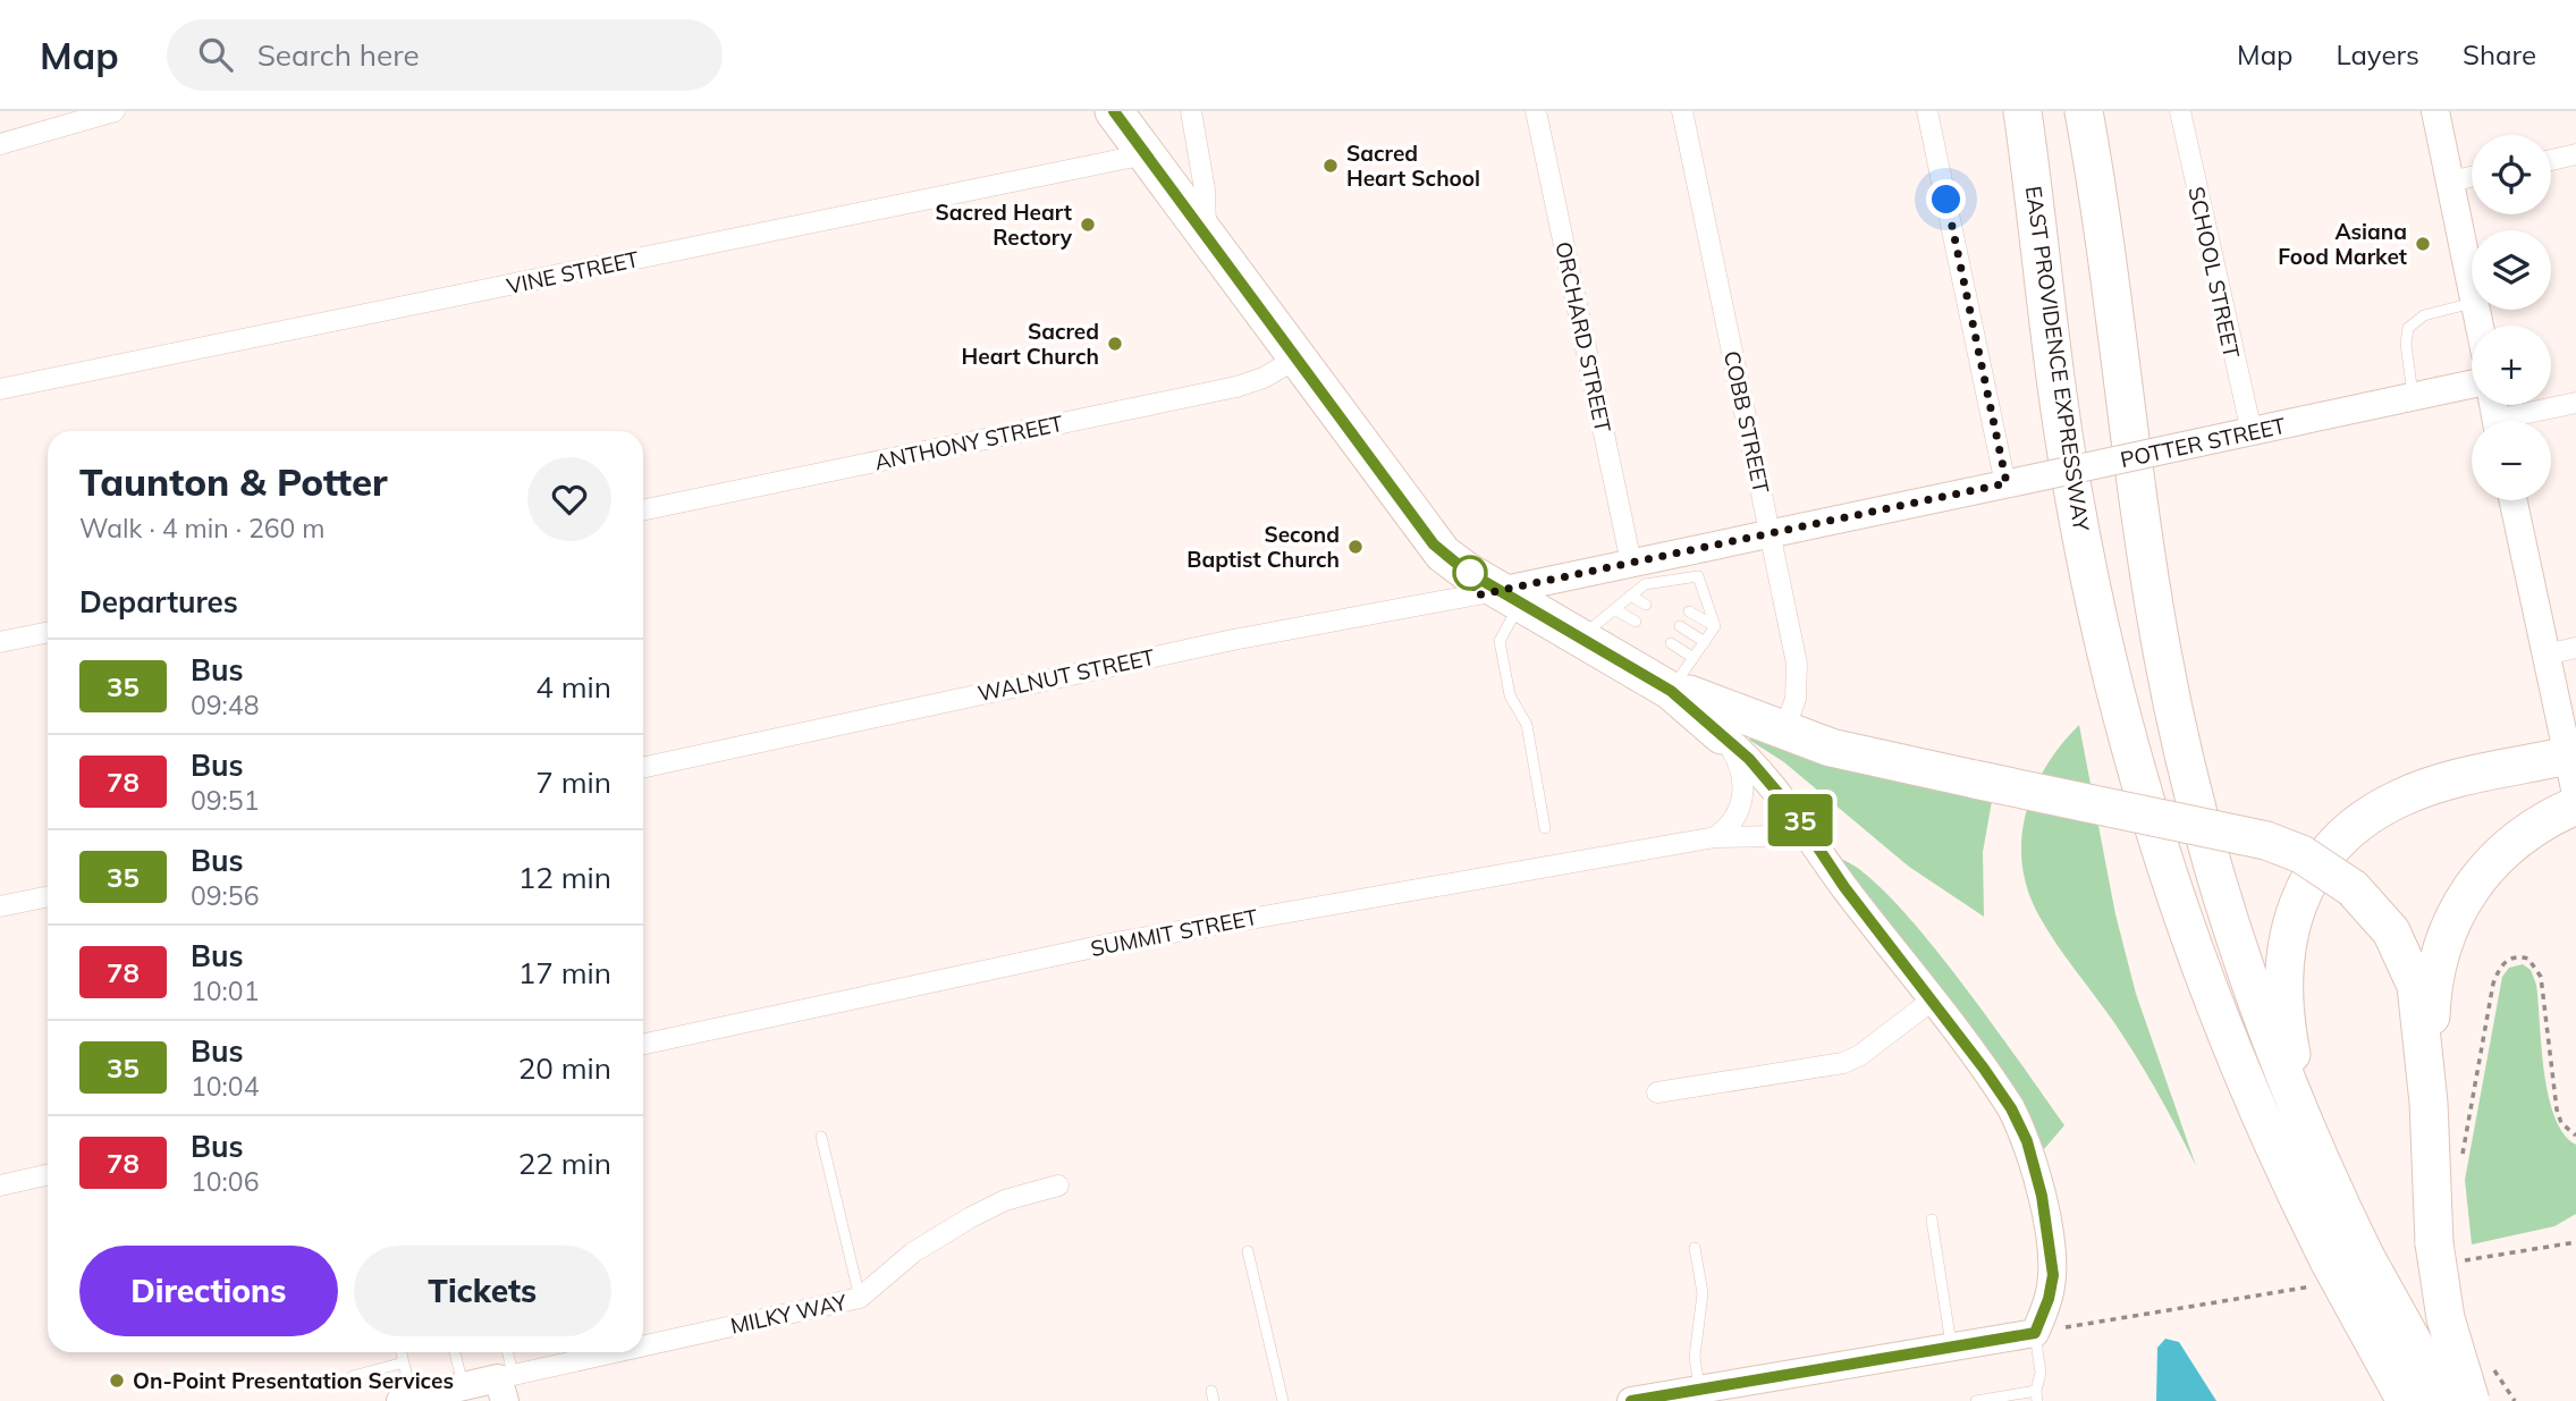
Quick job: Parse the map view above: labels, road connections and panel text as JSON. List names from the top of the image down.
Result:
{
  "streets": {
    "highway": ["EAST PROVIDENCE EXPRESSWAY"],
    "street": [
      "VINE STREET",
      "SCHOOL STREET",
      "ORCHARD STREET",
      "COBB STREET",
      "ANTHONY STREET",
      "POTTER STREET",
      "WALNUT STREET",
      "SUMMIT STREET",
      "MILKY WAY"
    ]
  },
  "crossings": [
    ["SCHOOL STREET", "POTTER STREET"],
    ["ORCHARD STREET", "POTTER STREET"],
    ["COBB STREET", "POTTER STREET"],
    ["POTTER STREET", "WALNUT STREET"]
  ],
  "places": [
    "Sacred Heart School",
    "Sacred Heart Rectory",
    "Asiana Food Market",
    "Sacred Heart Church",
    "Second Baptist Church",
    "On-Point Presentation Services"
  ],
  "lines": ["bus line 35"],
  "page": {
    "header": "Map",
    "search": "Search here",
    "nav": ["Map", "Layers", "Share"],
    "on_map": "35",
    "map_buttons": ["+", "−"],
    "heading": [
      ["Taunton & Potter", "Walk · 4 min · 260 m"],
      "Departures"
    ],
    "list": [
      {
        "mark": "35",
        "name": "Bus",
        "note": "09:48",
        "value": "4 min"
      },
      {
        "mark": "78",
        "name": "Bus",
        "note": "09:51",
        "value": "7 min"
      },
      {
        "mark": "35",
        "name": "Bus",
        "note": "09:56",
        "value": "12 min"
      },
      {
        "mark": "78",
        "name": "Bus",
        "note": "10:01",
        "value": "17 min"
      },
      {
        "mark": "35",
        "name": "Bus",
        "note": "10:04",
        "value": "20 min"
      },
      {
        "mark": "78",
        "name": "Bus",
        "note": "10:06",
        "value": "22 min"
      }
    ],
    "buttons": ["Directions", "Tickets"]
  }
}
